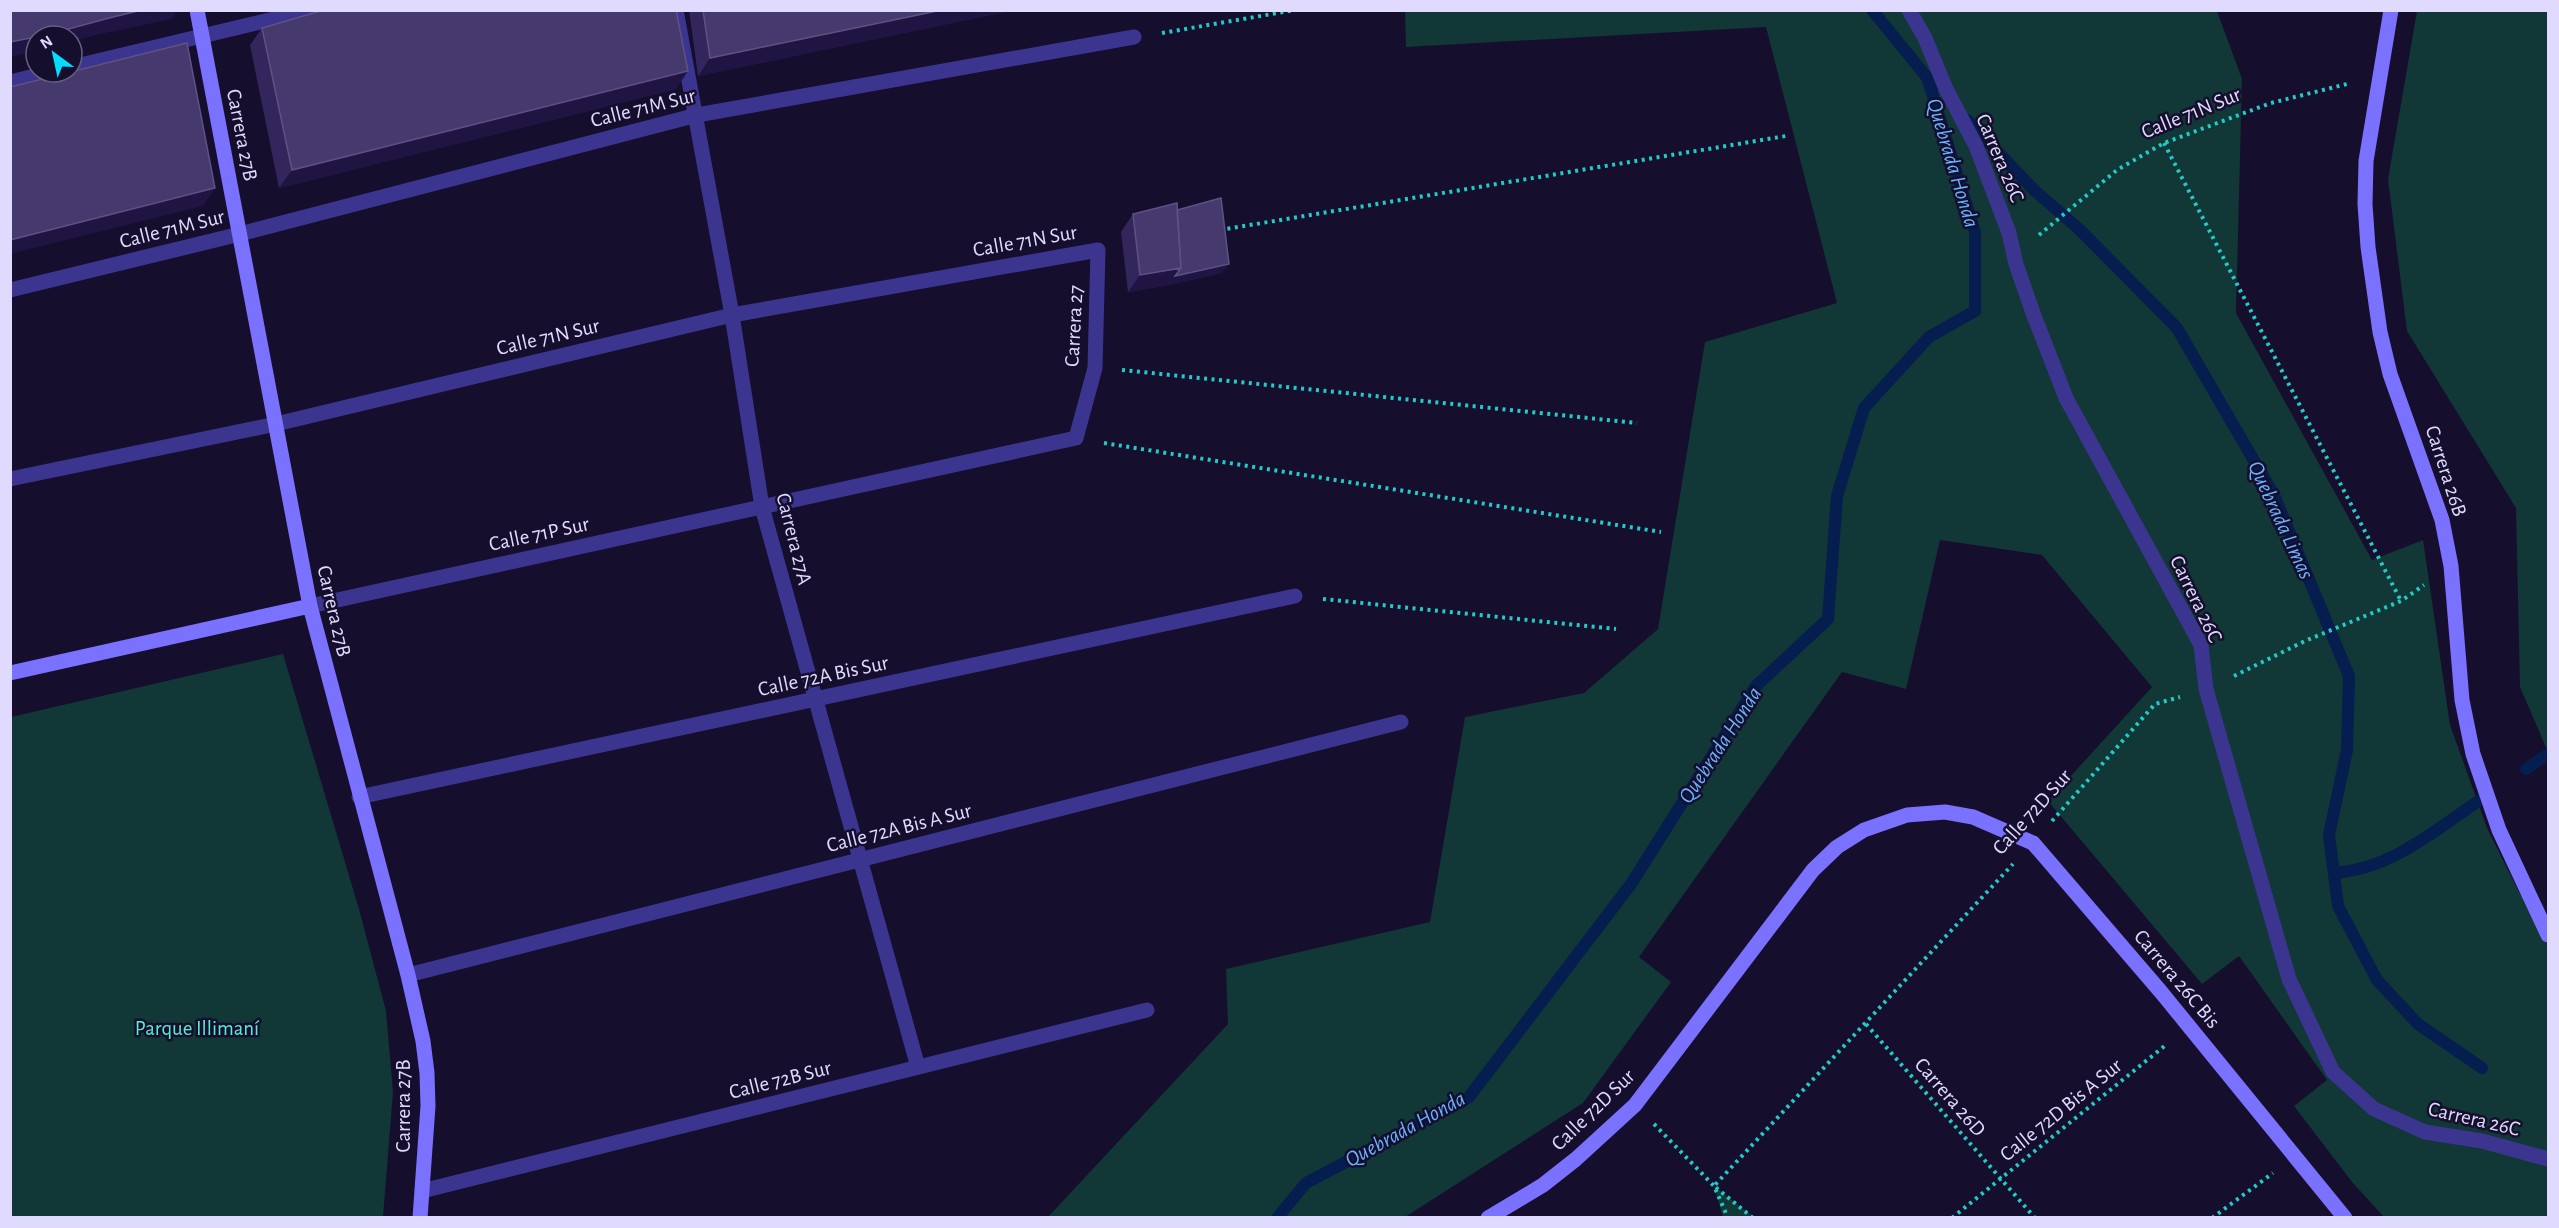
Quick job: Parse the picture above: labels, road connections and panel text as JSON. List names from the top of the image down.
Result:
{
  "streets": {
    "street": [
      "Calle 71M Sur",
      "Calle 71N Sur",
      "Carrera 27B",
      "Carrera 26C",
      "Carrera 27",
      "Carrera 26B",
      "Calle 71P Sur",
      "Carrera 27A",
      "Calle 72A Bis Sur",
      "Calle 72D Sur",
      "Calle 72A Bis A Sur",
      "Carrera 26C Bis",
      "Calle 72B Sur"
    ],
    "path": ["Carrera 26D", "Calle 72D Bis A Sur"]
  },
  "crossings": [
    ["Calle 71M Sur", "Carrera 27B"],
    ["Calle 71M Sur", "Carrera 27A"],
    ["Calle 71N Sur", "Carrera 27B"],
    ["Calle 71N Sur", "Carrera 27"],
    ["Calle 71N Sur", "Carrera 26B"],
    ["Calle 71N Sur", "Carrera 27A"],
    ["Carrera 27B", "Calle 71P Sur"],
    ["Carrera 27B", "Calle 72A Bis Sur"],
    ["Carrera 27B", "Calle 72A Bis A Sur"],
    ["Carrera 27B", "Calle 72B Sur"],
    ["Carrera 26C", "Calle 72D Sur"],
    ["Carrera 27", "Calle 71P Sur"],
    ["Carrera 26B", "Calle 72D Sur"],
    ["Calle 71P Sur", "Carrera 27A"],
    ["Carrera 27A", "Calle 72A Bis Sur"],
    ["Carrera 27A", "Calle 72A Bis A Sur"],
    ["Carrera 27A", "Calle 72B Sur"],
    ["Calle 72D Sur", "Carrera 26C Bis"],
    ["Calle 72D Sur", "Carrera 26D"],
    ["Carrera 26C Bis", "Calle 72D Bis A Sur"],
    ["Carrera 26D", "Calle 72D Bis A Sur"]
  ],
  "water": ["Quebrada Honda", "Quebrada Limas"],
  "parks": ["Parque Illimaní"],
  "north": "top left"
}
